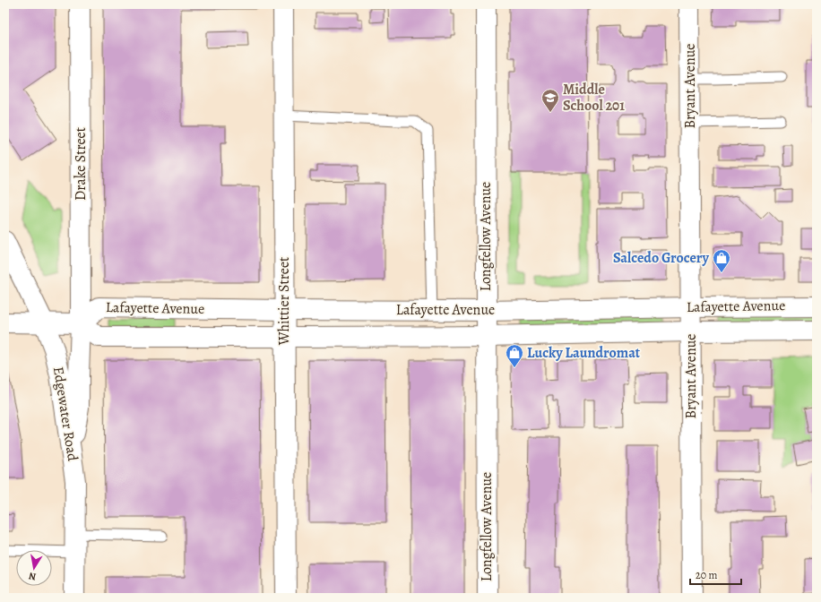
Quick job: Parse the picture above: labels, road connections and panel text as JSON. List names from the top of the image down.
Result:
{
  "streets": {
    "street": [
      "Bryant Avenue",
      "Drake Street",
      "Longfellow Avenue",
      "Whittier Street",
      "Lafayette Avenue",
      "Edgewater Road"
    ]
  },
  "crossings": [
    ["Bryant Avenue", "Lafayette Avenue"],
    ["Drake Street", "Lafayette Avenue"],
    ["Drake Street", "Edgewater Road"],
    ["Longfellow Avenue", "Lafayette Avenue"],
    ["Whittier Street", "Lafayette Avenue"]
  ],
  "places": {
    "school or university": ["Middle School 201"],
    "shop": ["Salcedo Grocery", "Lucky Laundromat"]
  },
  "scale_bar": "20 m",
  "north": "bottom"
}
